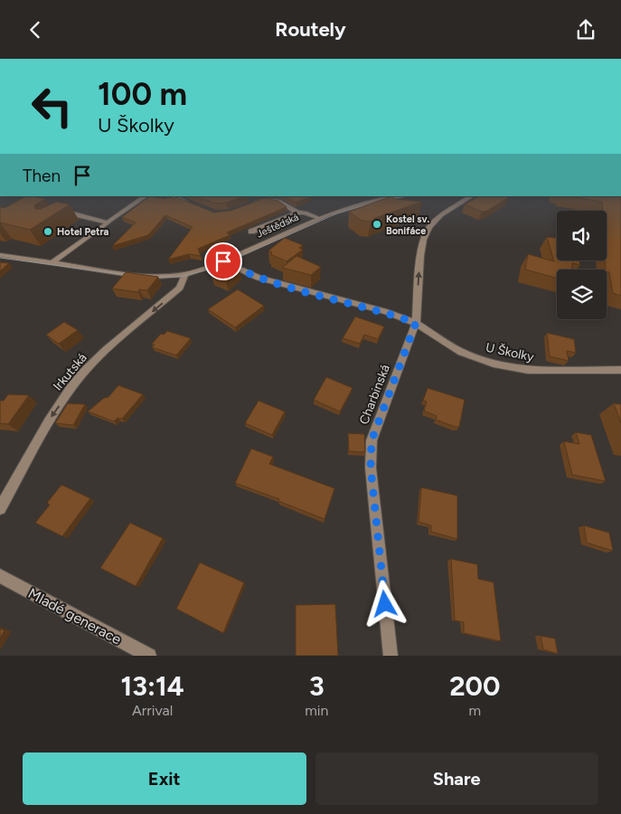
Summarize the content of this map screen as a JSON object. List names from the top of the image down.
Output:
{
  "streets": {
    "street": [
      "Ještědská",
      "U Školky",
      "Irkutská",
      "Charbinská",
      "Mladé generace"
    ]
  },
  "crossings": [
    ["Ještědská", "U Školky"],
    ["Ještědská", "Irkutská"],
    ["U Školky", "Charbinská"]
  ],
  "one_way": ["Irkutská"],
  "places": ["Kostel sv. Bonifáce", "Hotel Petra"],
  "page": {
    "header": "Routely",
    "turn": ["100 m", "U Školky"],
    "then": "Then",
    "eta": [
      "13:14",
      "Arrival",
      "3",
      "min",
      "200",
      "m"
    ],
    "buttons": ["Exit", "Share"]
  }
}
